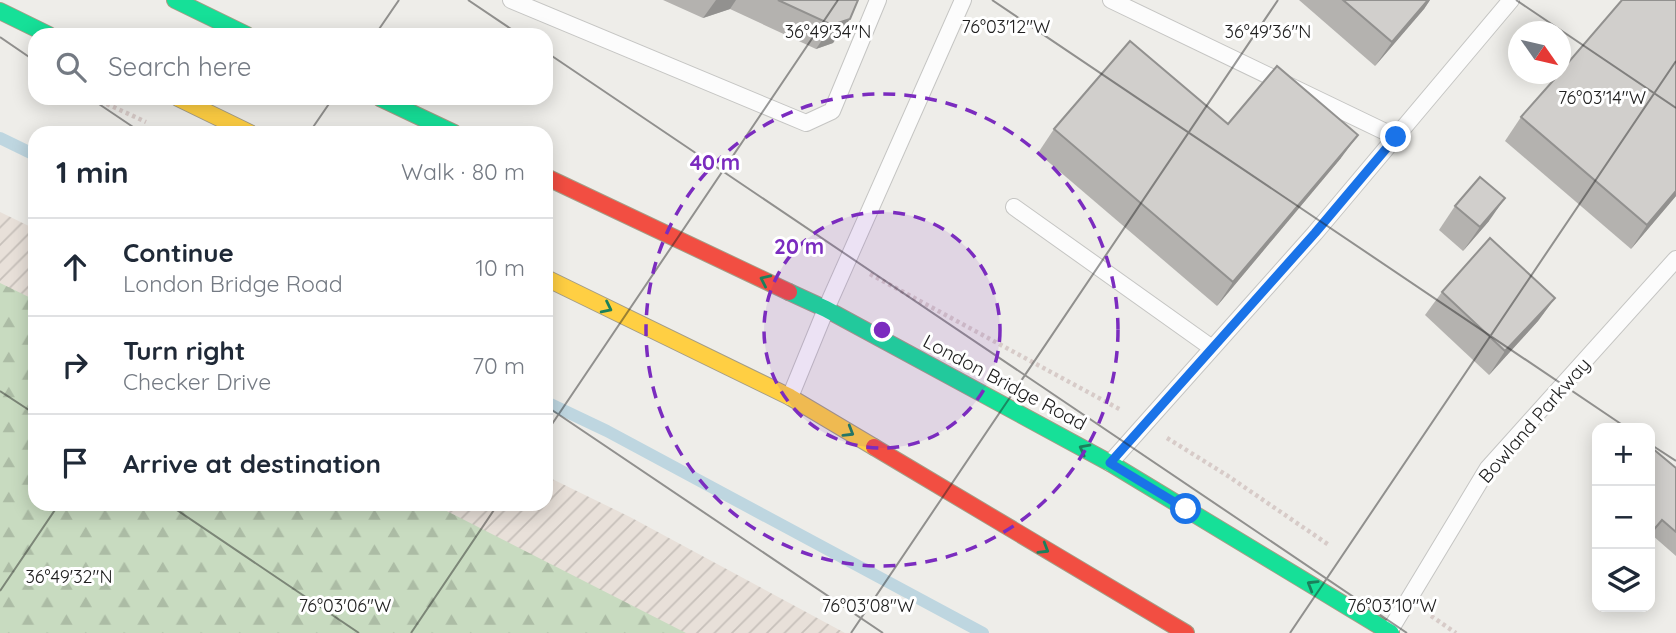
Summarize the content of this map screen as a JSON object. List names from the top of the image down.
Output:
{
  "streets": {
    "main road": ["London Bridge Road"],
    "lane": ["Bowland Parkway"]
  },
  "crossings": [
    ["London Bridge Road", "Bowland Parkway"]
  ],
  "north": "bottom right",
  "page": {
    "search": "Search here",
    "heading": ["1 min", "Walk · 80 m"],
    "list": [
      ["Continue", "London Bridge Road", "10 m"],
      ["Turn right", "Checker Drive", "70 m"],
      "Arrive at destination"
    ],
    "map_buttons": ["+", "−"]
  },
  "coordinates": [
    "76°03'12\"W",
    "36°49'34\"N",
    "36°49'36\"N",
    "76°03'14\"W",
    "36°49'32\"N",
    "76°03'06\"W",
    "76°03'08\"W",
    "76°03'10\"W"
  ],
  "rings": ["40 m", "20 m"]
}
